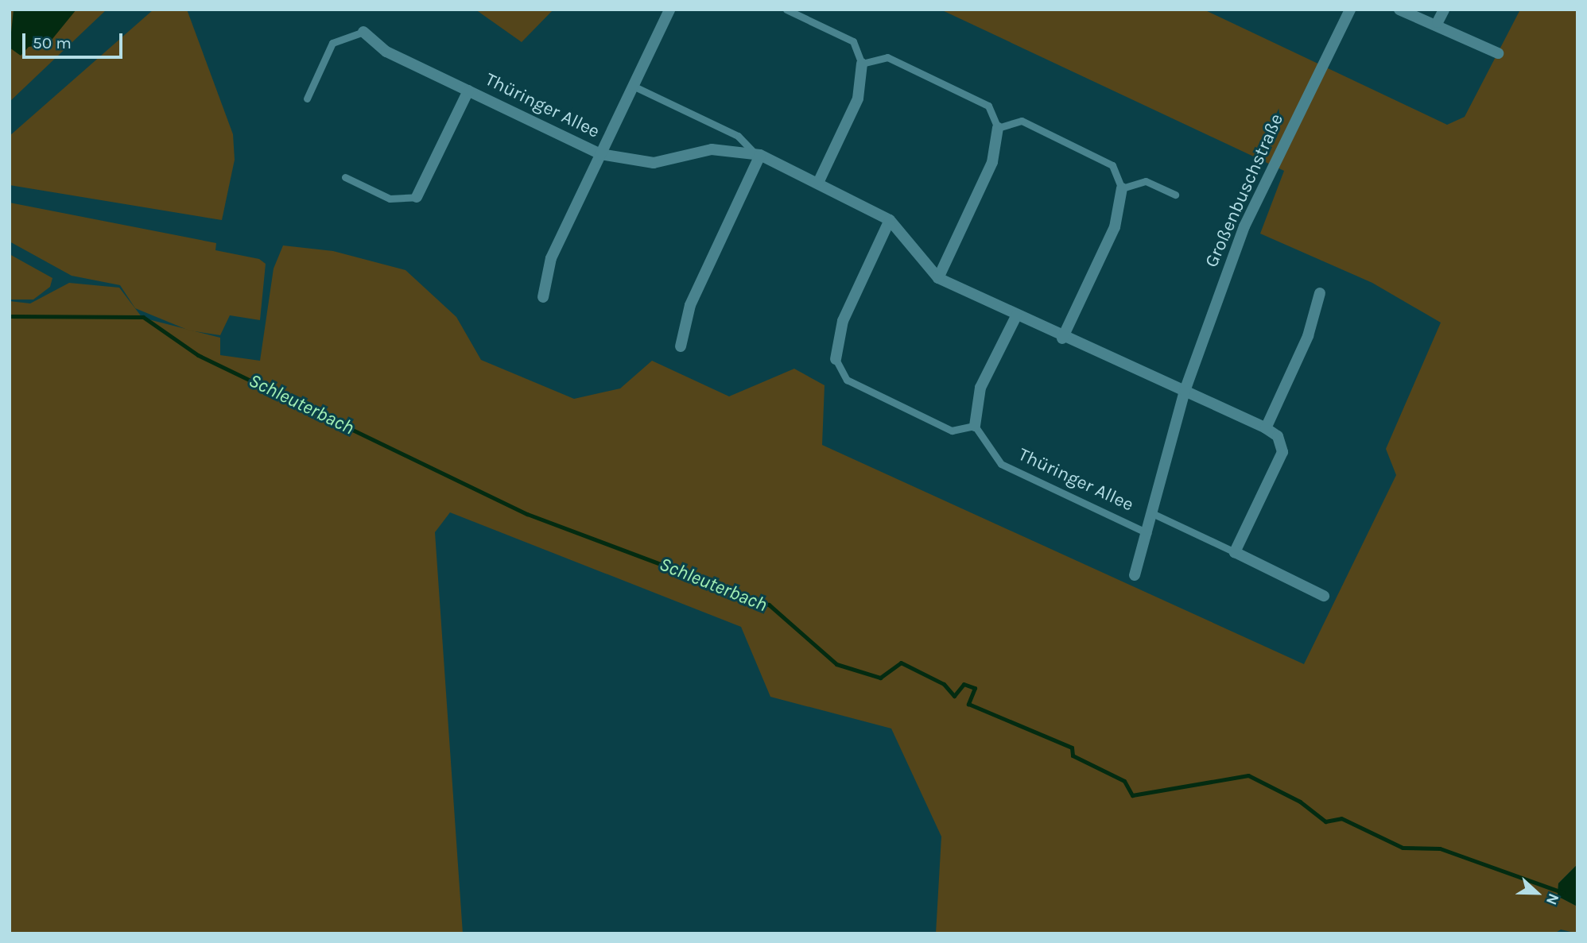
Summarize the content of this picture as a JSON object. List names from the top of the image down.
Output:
{
  "streets": {
    "street": ["Thüringer Allee", "Großenbuschstraße"]
  },
  "crossings": [
    ["Thüringer Allee", "Großenbuschstraße"]
  ],
  "water": ["Schleuterbach"],
  "scale_bar": "50 m",
  "north": "right"
}
